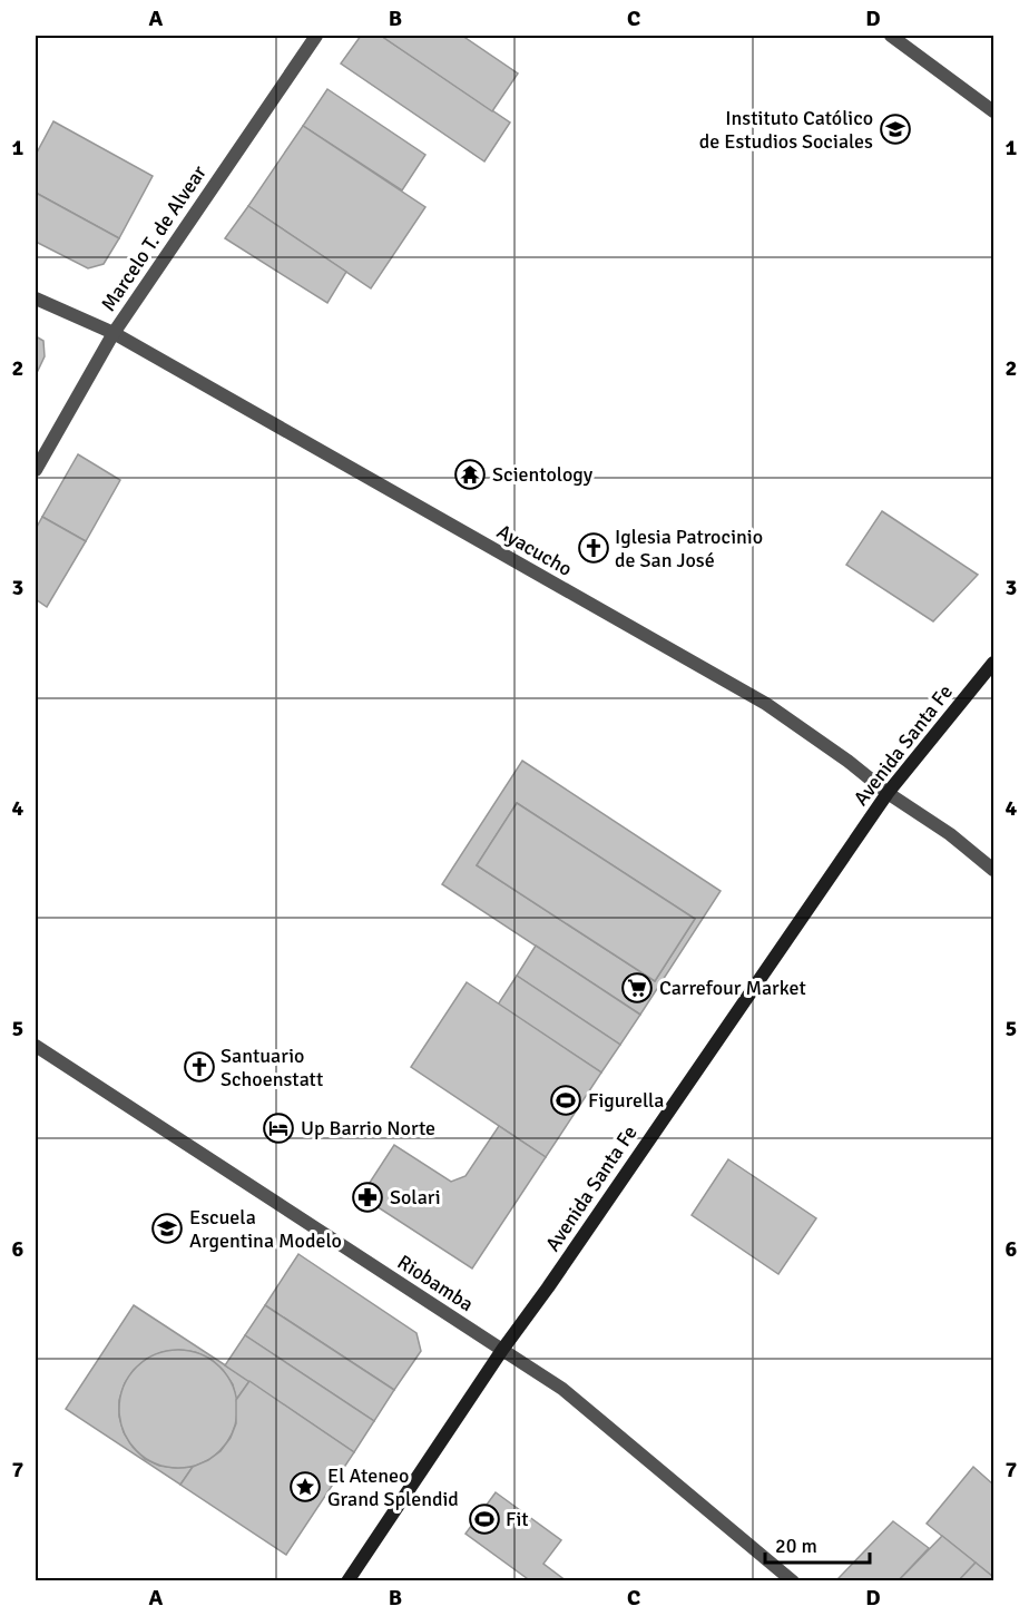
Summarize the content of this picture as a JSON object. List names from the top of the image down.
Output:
{
  "streets": {
    "main road": ["Avenida Santa Fe"],
    "street": ["Marcelo T. de Alvear", "Ayacucho", "Riobamba"]
  },
  "crossings": [
    ["Marcelo T. de Alvear", "Ayacucho"],
    ["Ayacucho", "Avenida Santa Fe"],
    ["Avenida Santa Fe", "Riobamba"]
  ],
  "places": {
    "school or university": ["Instituto Católico de Estudios Sociales", "Escuela Argentina Modelo"],
    "temple": ["Scientology"],
    "church": ["Iglesia Patrocinio de San José", "Santuario Schoenstatt"],
    "supermarket": ["Carrefour Market"],
    "sports": ["Figurella", "Fit"],
    "hotel": ["Up Barrio Norte"],
    "pharmacy": ["Solari"],
    "place": ["El Ateneo Grand Splendid"]
  },
  "scale_bar": "20 m",
  "grid": {
    "columns": [
      "A",
      "B",
      "C",
      "D"
    ],
    "rows": [
      "1",
      "2",
      "3",
      "4",
      "5",
      "6",
      "7"
    ]
  }
}
